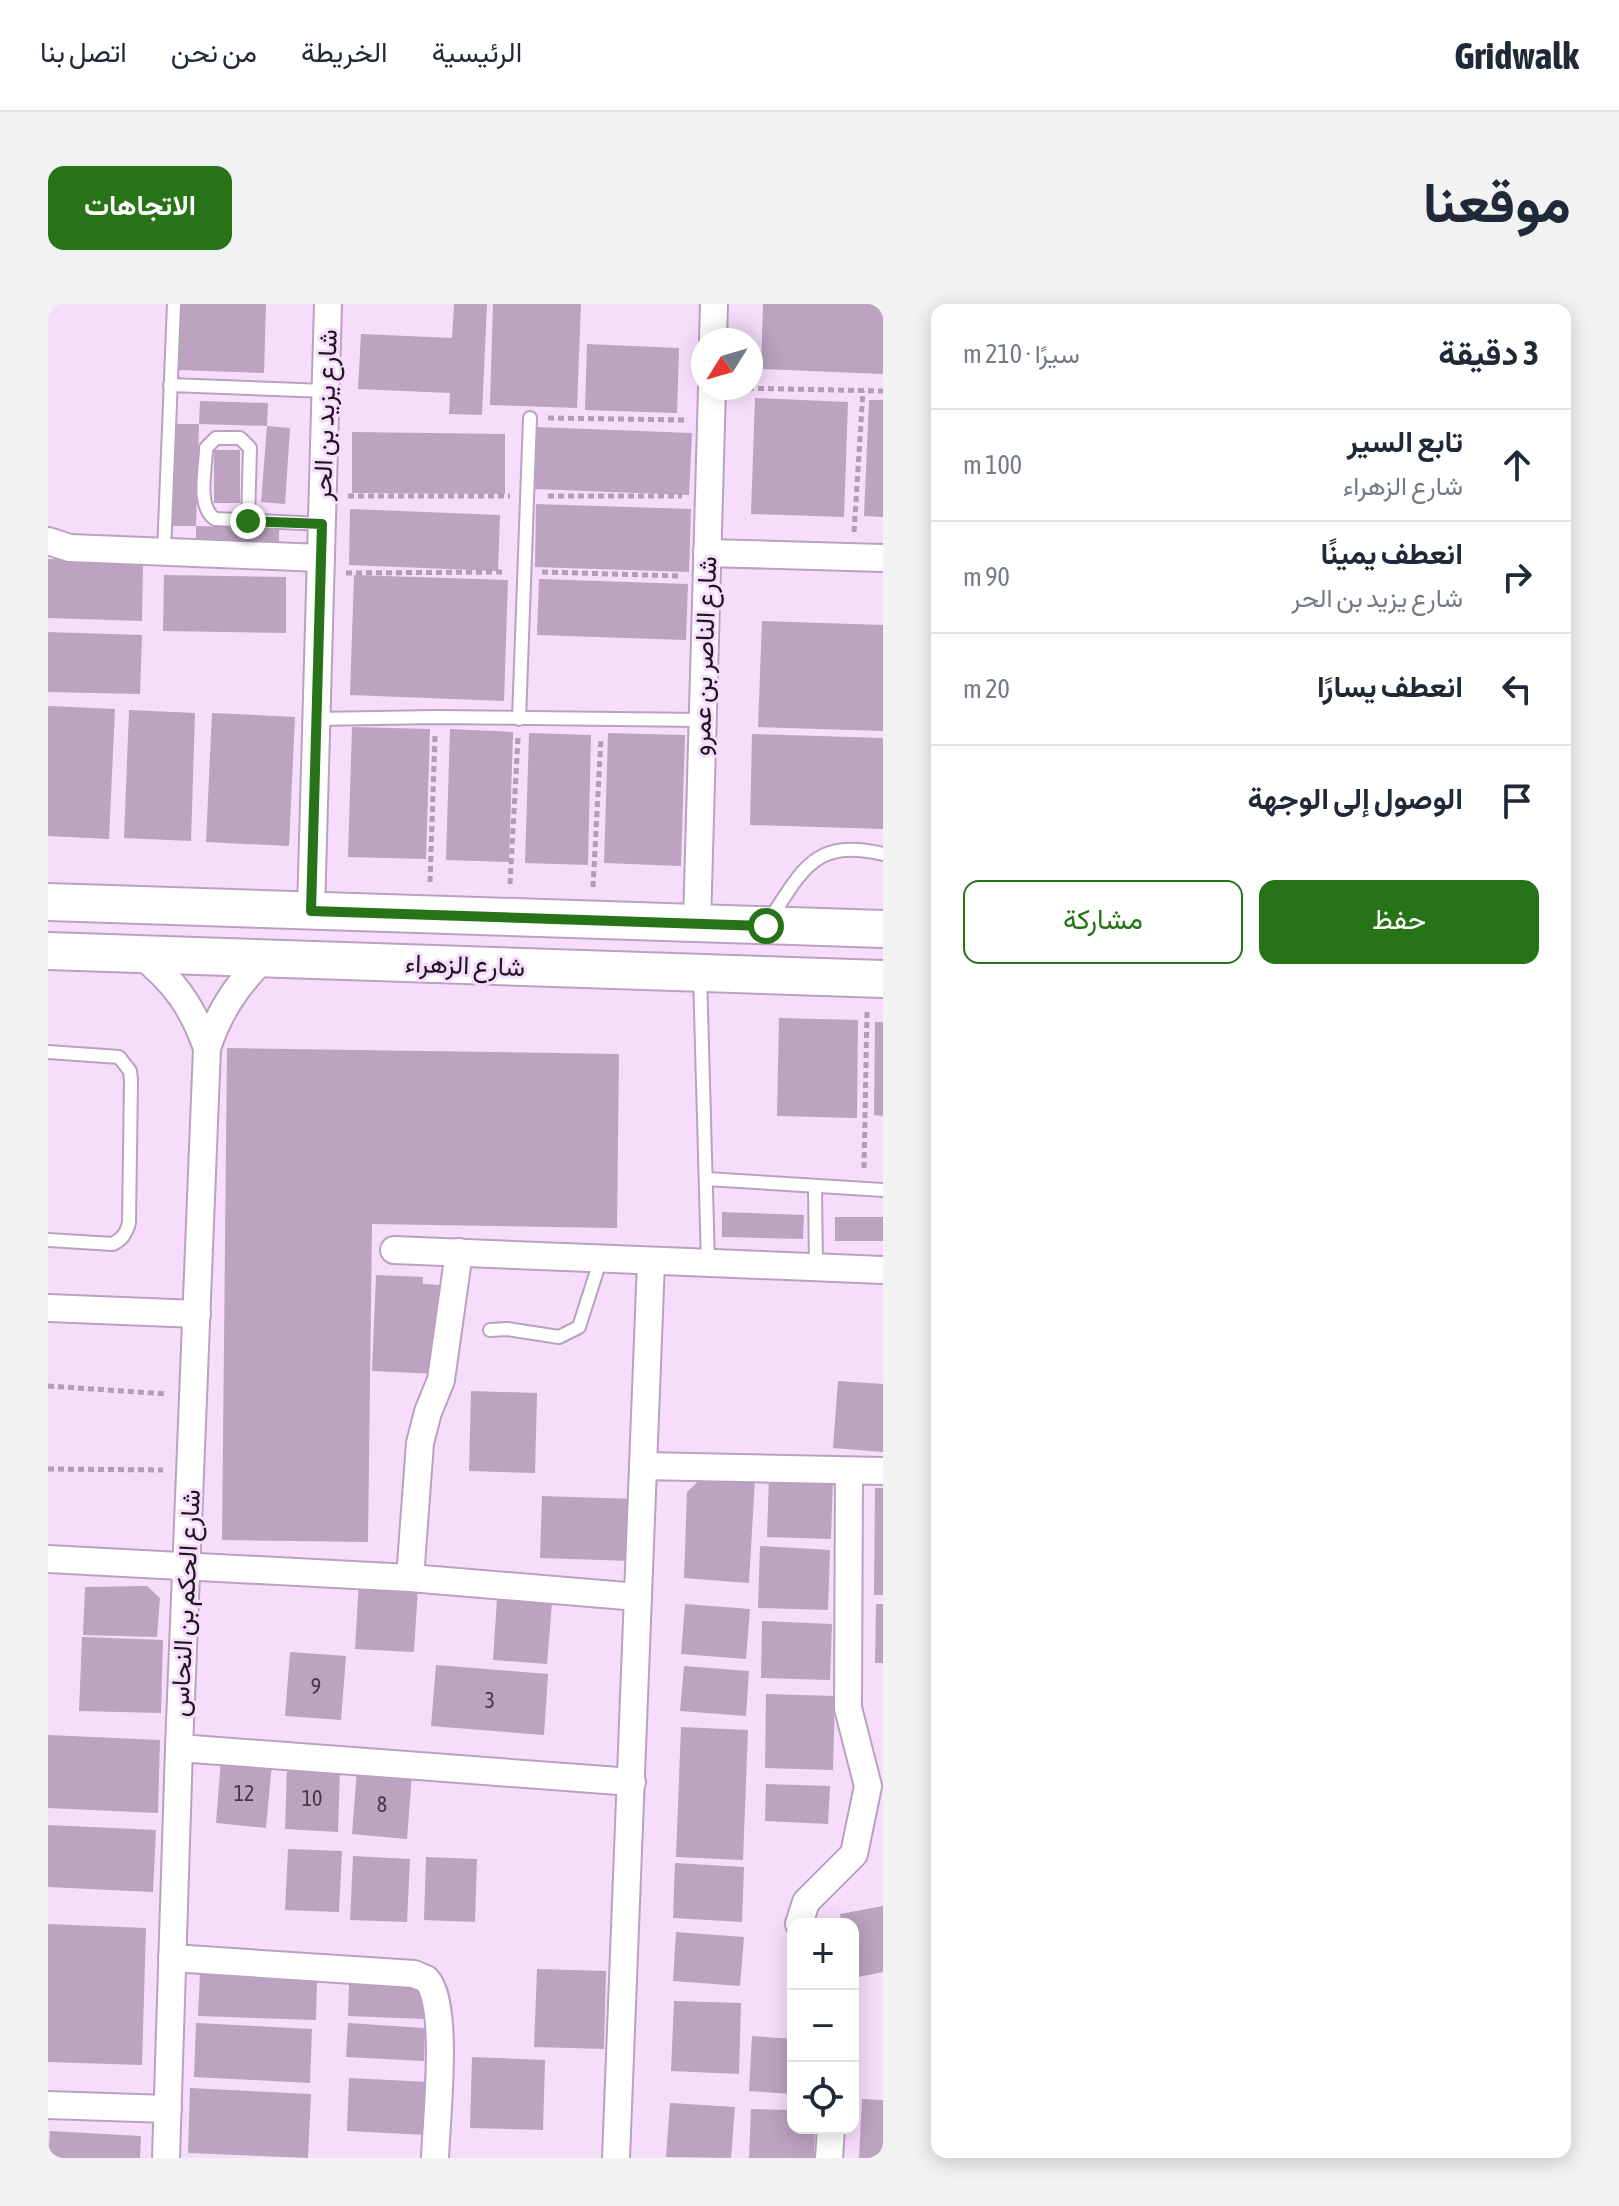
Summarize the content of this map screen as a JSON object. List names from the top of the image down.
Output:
{
  "streets": {
    "main road": ["شارع الزهراء"],
    "street": ["شارع يزيد بن الحر", "شارع الناصر بن عمرو", "شارع الحكم بن النحاس"]
  },
  "crossings": [
    ["شارع يزيد بن الحر", "شارع الزهراء"],
    ["شارع الناصر بن عمرو", "شارع الزهراء"],
    ["شارع الزهراء", "شارع الحكم بن النحاس"]
  ],
  "house_numbers": [
    "9",
    "3",
    "12",
    "10",
    "8"
  ],
  "north": "bottom left",
  "page": {
    "header": "Gridwalk",
    "nav": [
      "الرئيسية",
      "الخريطة",
      "من نحن",
      "اتصل بنا"
    ],
    "title": "موقعنا",
    "buttons": [
      "الاتجاهات",
      ["حفظ", "مشاركة"]
    ],
    "heading": ["3 دقيقة", "سيرًا · 210 m"],
    "list": [
      ["تابع السير", "شارع الزهراء", "100 m"],
      ["انعطف يمينًا", "شارع يزيد بن الحر", "90 m"],
      ["انعطف يسارًا", "20 m"],
      "الوصول إلى الوجهة"
    ],
    "map_buttons": ["+", "−"]
  }
}
